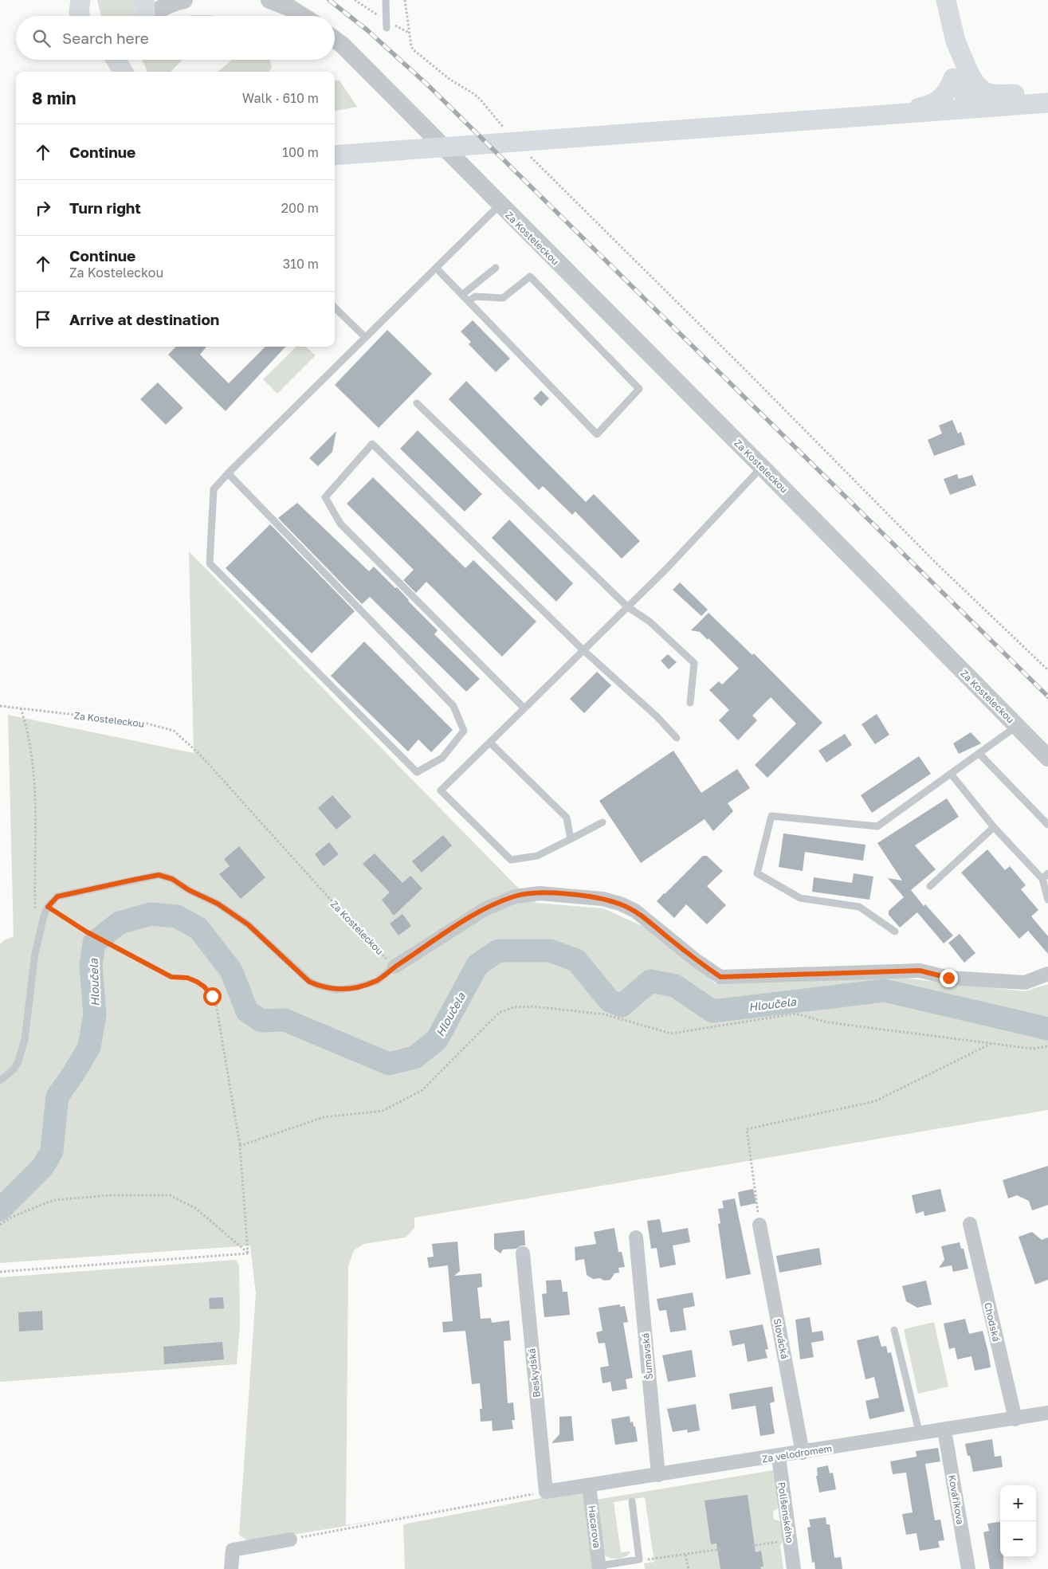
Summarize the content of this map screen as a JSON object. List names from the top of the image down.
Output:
{
  "streets": {
    "street": [
      "Za Kosteleckou",
      "Chodská",
      "Slovácká",
      "Šumavská",
      "Beskydská",
      "Za velodromem",
      "Kováříkova",
      "Polišenského",
      "Hacarova"
    ]
  },
  "crossings": [
    ["Chodská", "Za velodromem"],
    ["Slovácká", "Za velodromem"],
    ["Šumavská", "Za velodromem"],
    ["Beskydská", "Za velodromem"],
    ["Za velodromem", "Kováříkova"],
    ["Za velodromem", "Polišenského"],
    ["Za velodromem", "Hacarova"]
  ],
  "water": ["Hloučela"],
  "page": {
    "search": "Search here",
    "heading": ["8 min", "Walk · 610 m"],
    "list": [
      ["Continue", "100 m"],
      ["Turn right", "200 m"],
      ["Continue", "Za Kosteleckou", "310 m"],
      "Arrive at destination"
    ],
    "map_buttons": ["+", "−"]
  }
}
